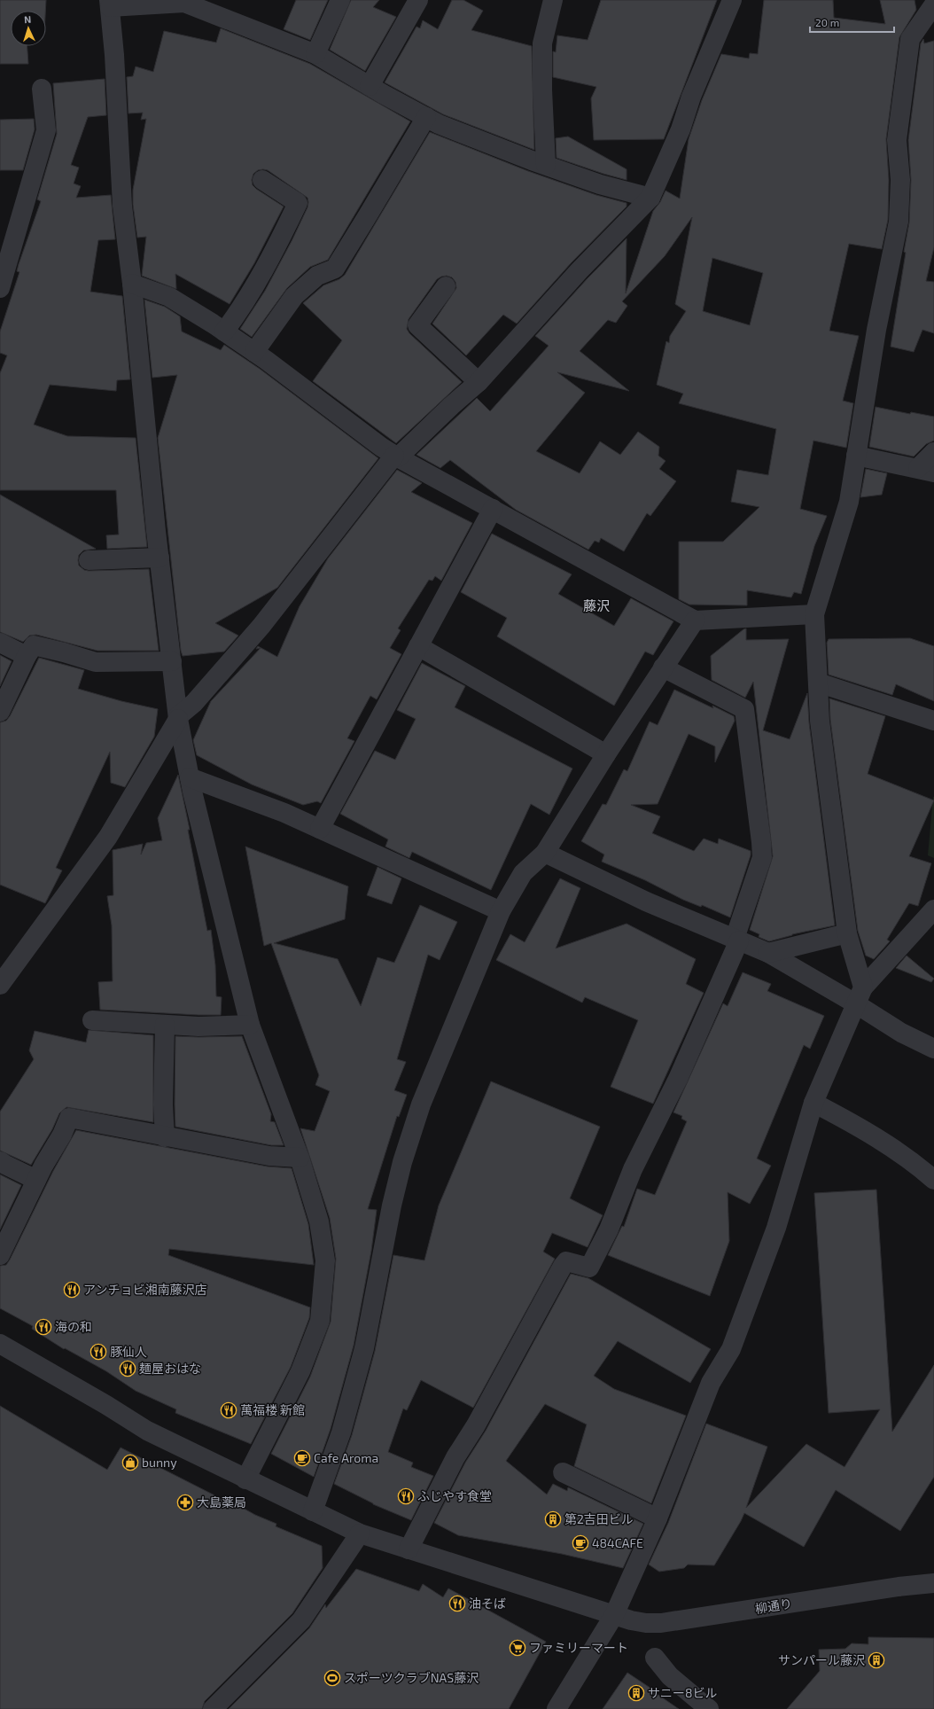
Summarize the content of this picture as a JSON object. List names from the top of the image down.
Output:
{
  "streets": {
    "street": ["柳通り"]
  },
  "districts": ["藤沢"],
  "places": {
    "restaurant": [
      "アンチョビ湘南藤沢店",
      "海の和",
      "豚仙人",
      "麺屋おはな",
      "萬福楼 新館",
      "ふじやす食堂",
      "油そば"
    ],
    "cafe": ["Cafe Aroma", "484CAFE"],
    "shop": ["bunny"],
    "pharmacy": ["大島薬局"],
    "building": ["第2吉田ビル", "サンパール藤沢", "サニー8ビル"],
    "supermarket": ["ファミリーマート"],
    "sports": ["スポーツクラブNAS藤沢"]
  },
  "scale_bar": "20 m",
  "north": "top"
}
